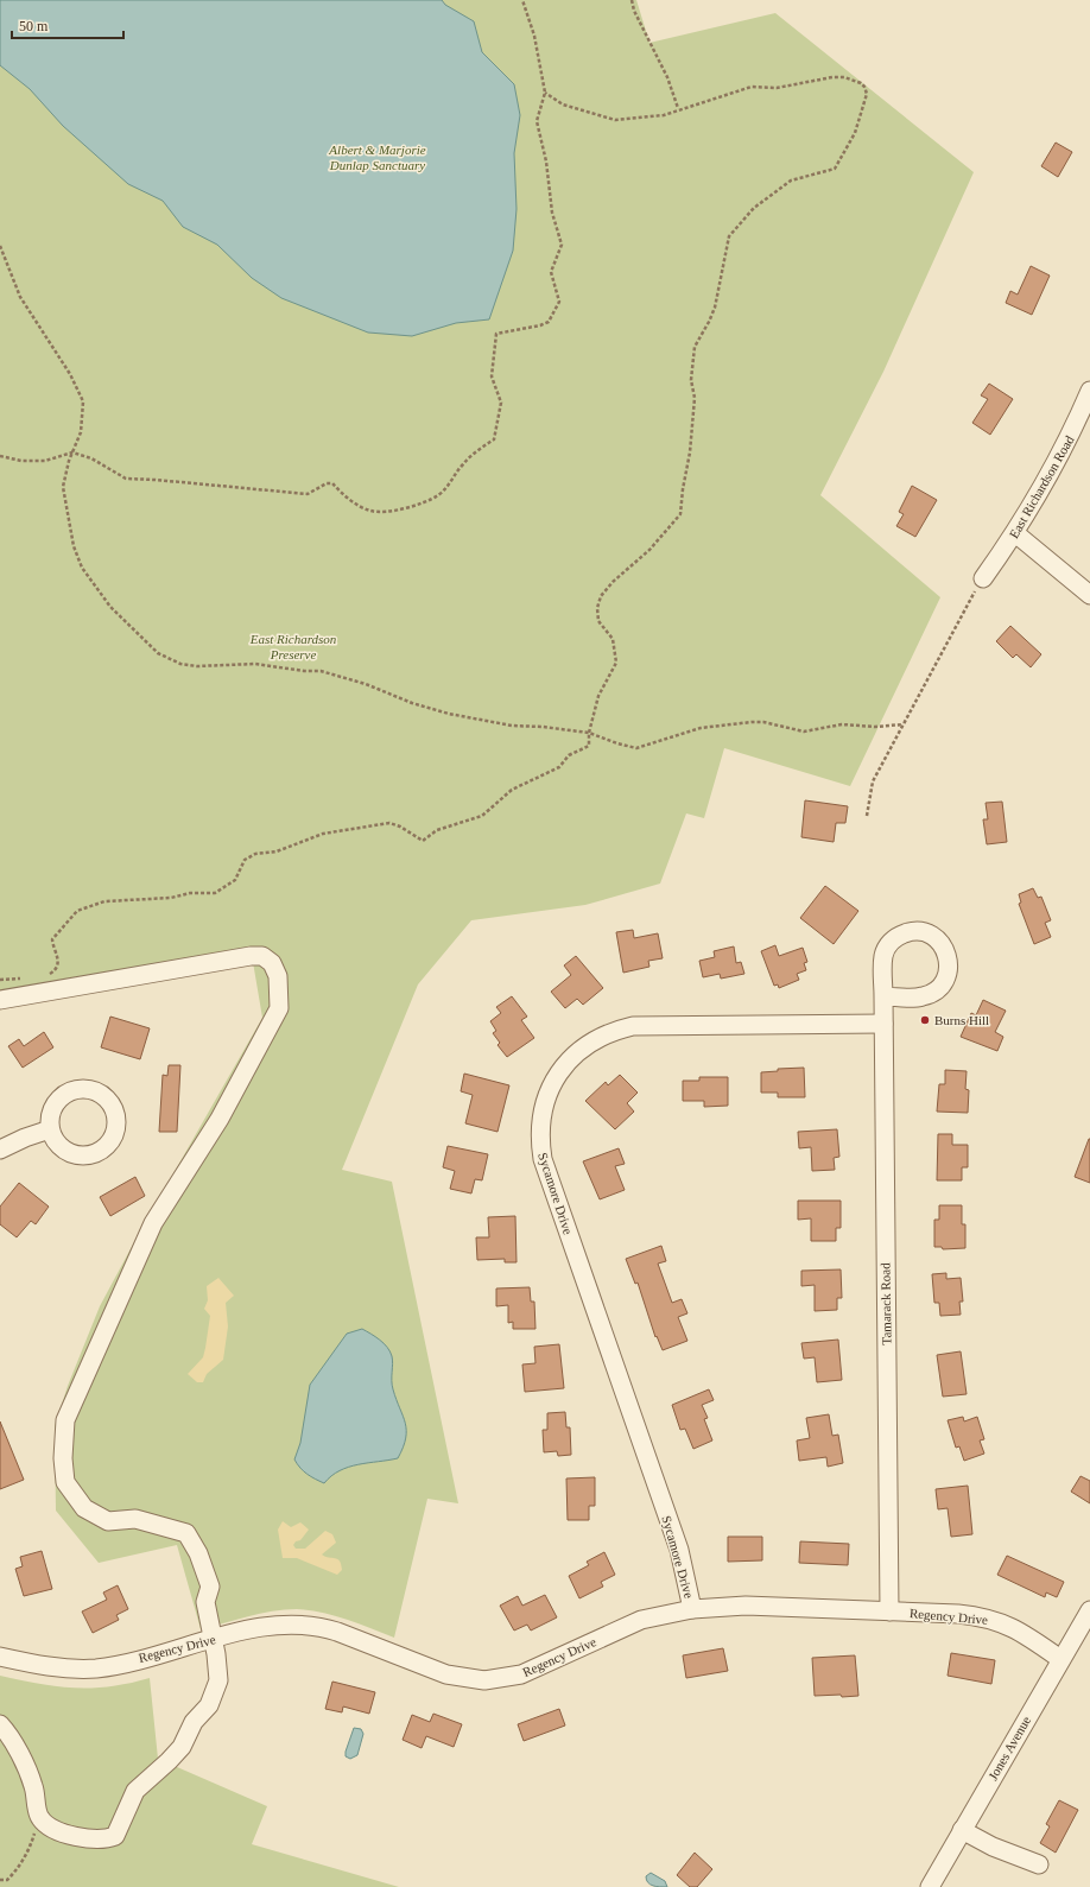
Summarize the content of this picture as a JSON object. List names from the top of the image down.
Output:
{
  "streets": {
    "street": [
      "East Richardson Road",
      "Sycamore Drive",
      "Tamarack Road",
      "Regency Drive",
      "Jones Avenue"
    ]
  },
  "crossings": [
    ["Sycamore Drive", "Tamarack Road"],
    ["Sycamore Drive", "Regency Drive"],
    ["Tamarack Road", "Regency Drive"],
    ["Regency Drive", "Jones Avenue"]
  ],
  "parks": ["Albert & Marjorie Dunlap Sanctuary", "East Richardson Preserve"],
  "places": ["Burns Hill"],
  "scale_bar": "50 m"
}
